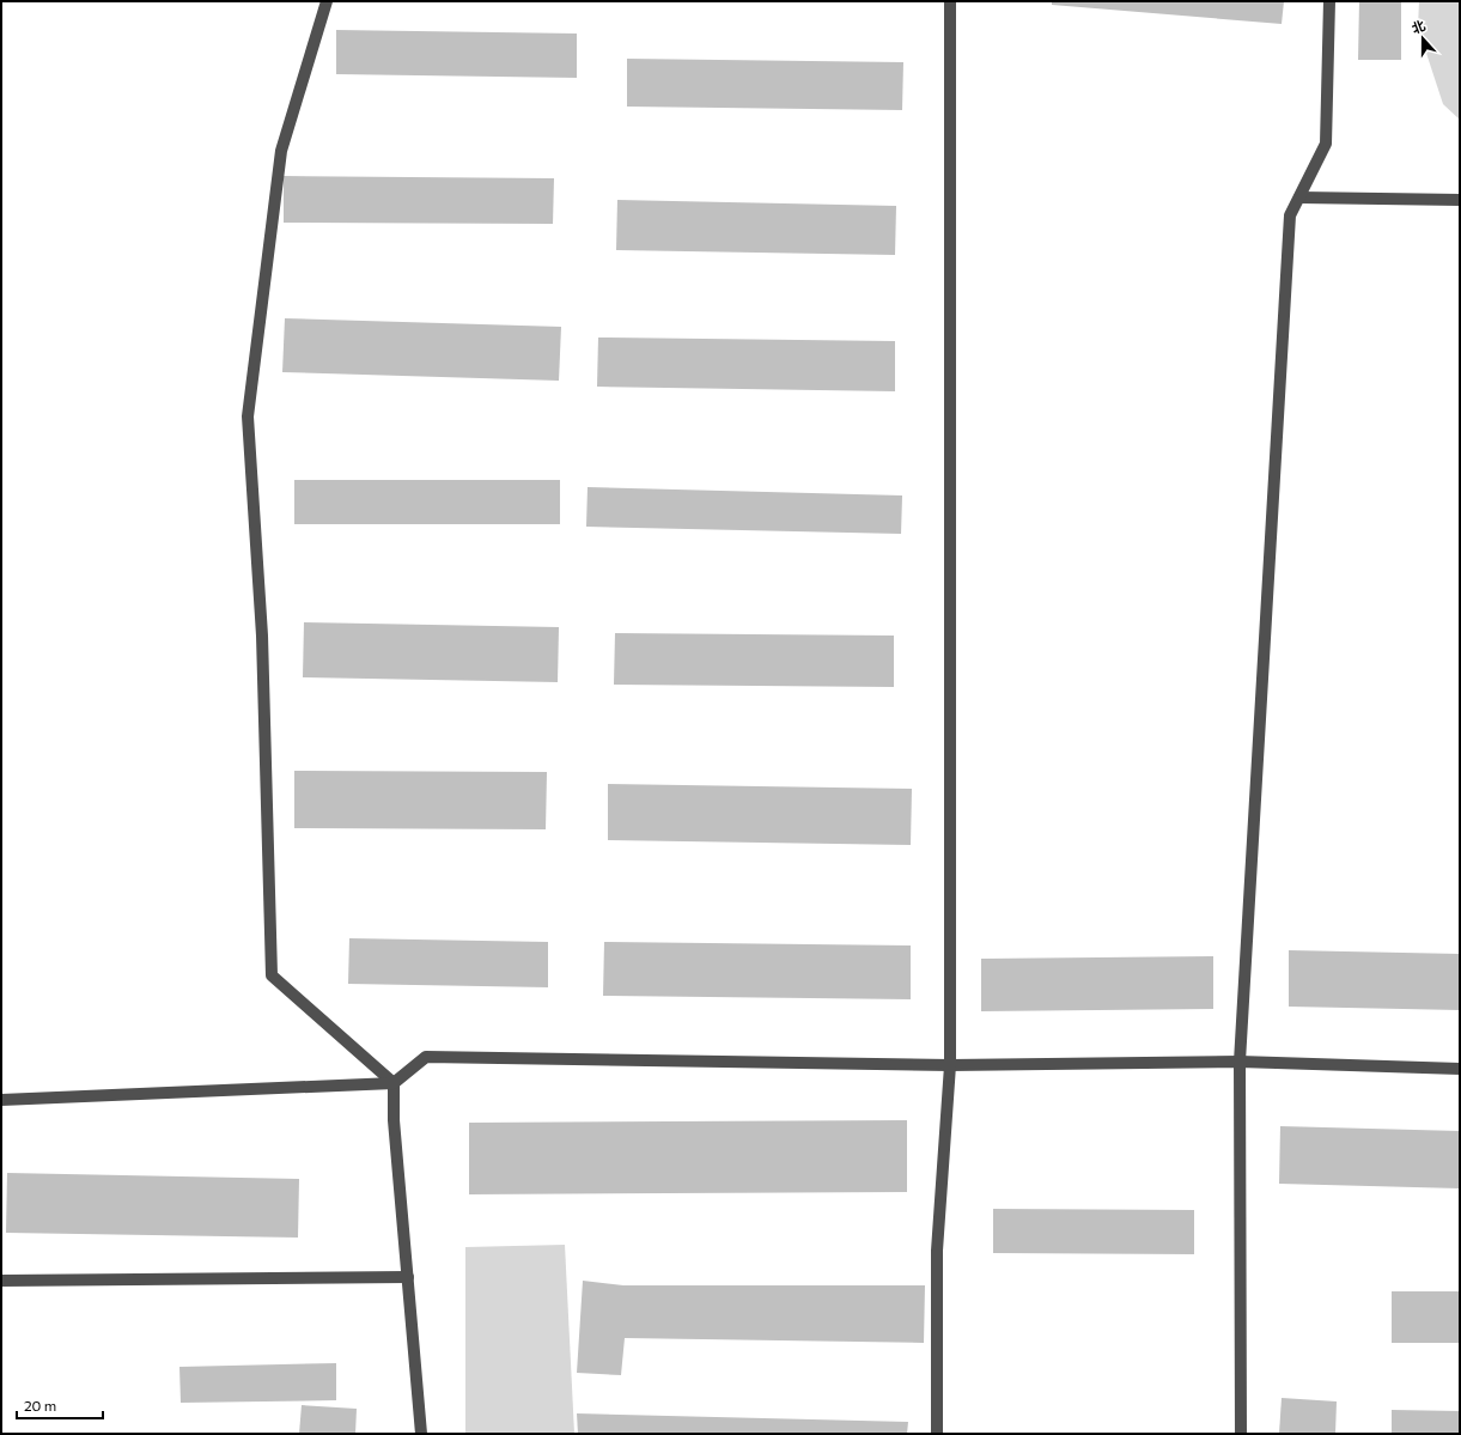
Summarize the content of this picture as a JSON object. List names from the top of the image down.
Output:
{
  "scale_bar": "20 m",
  "north": "top"
}
